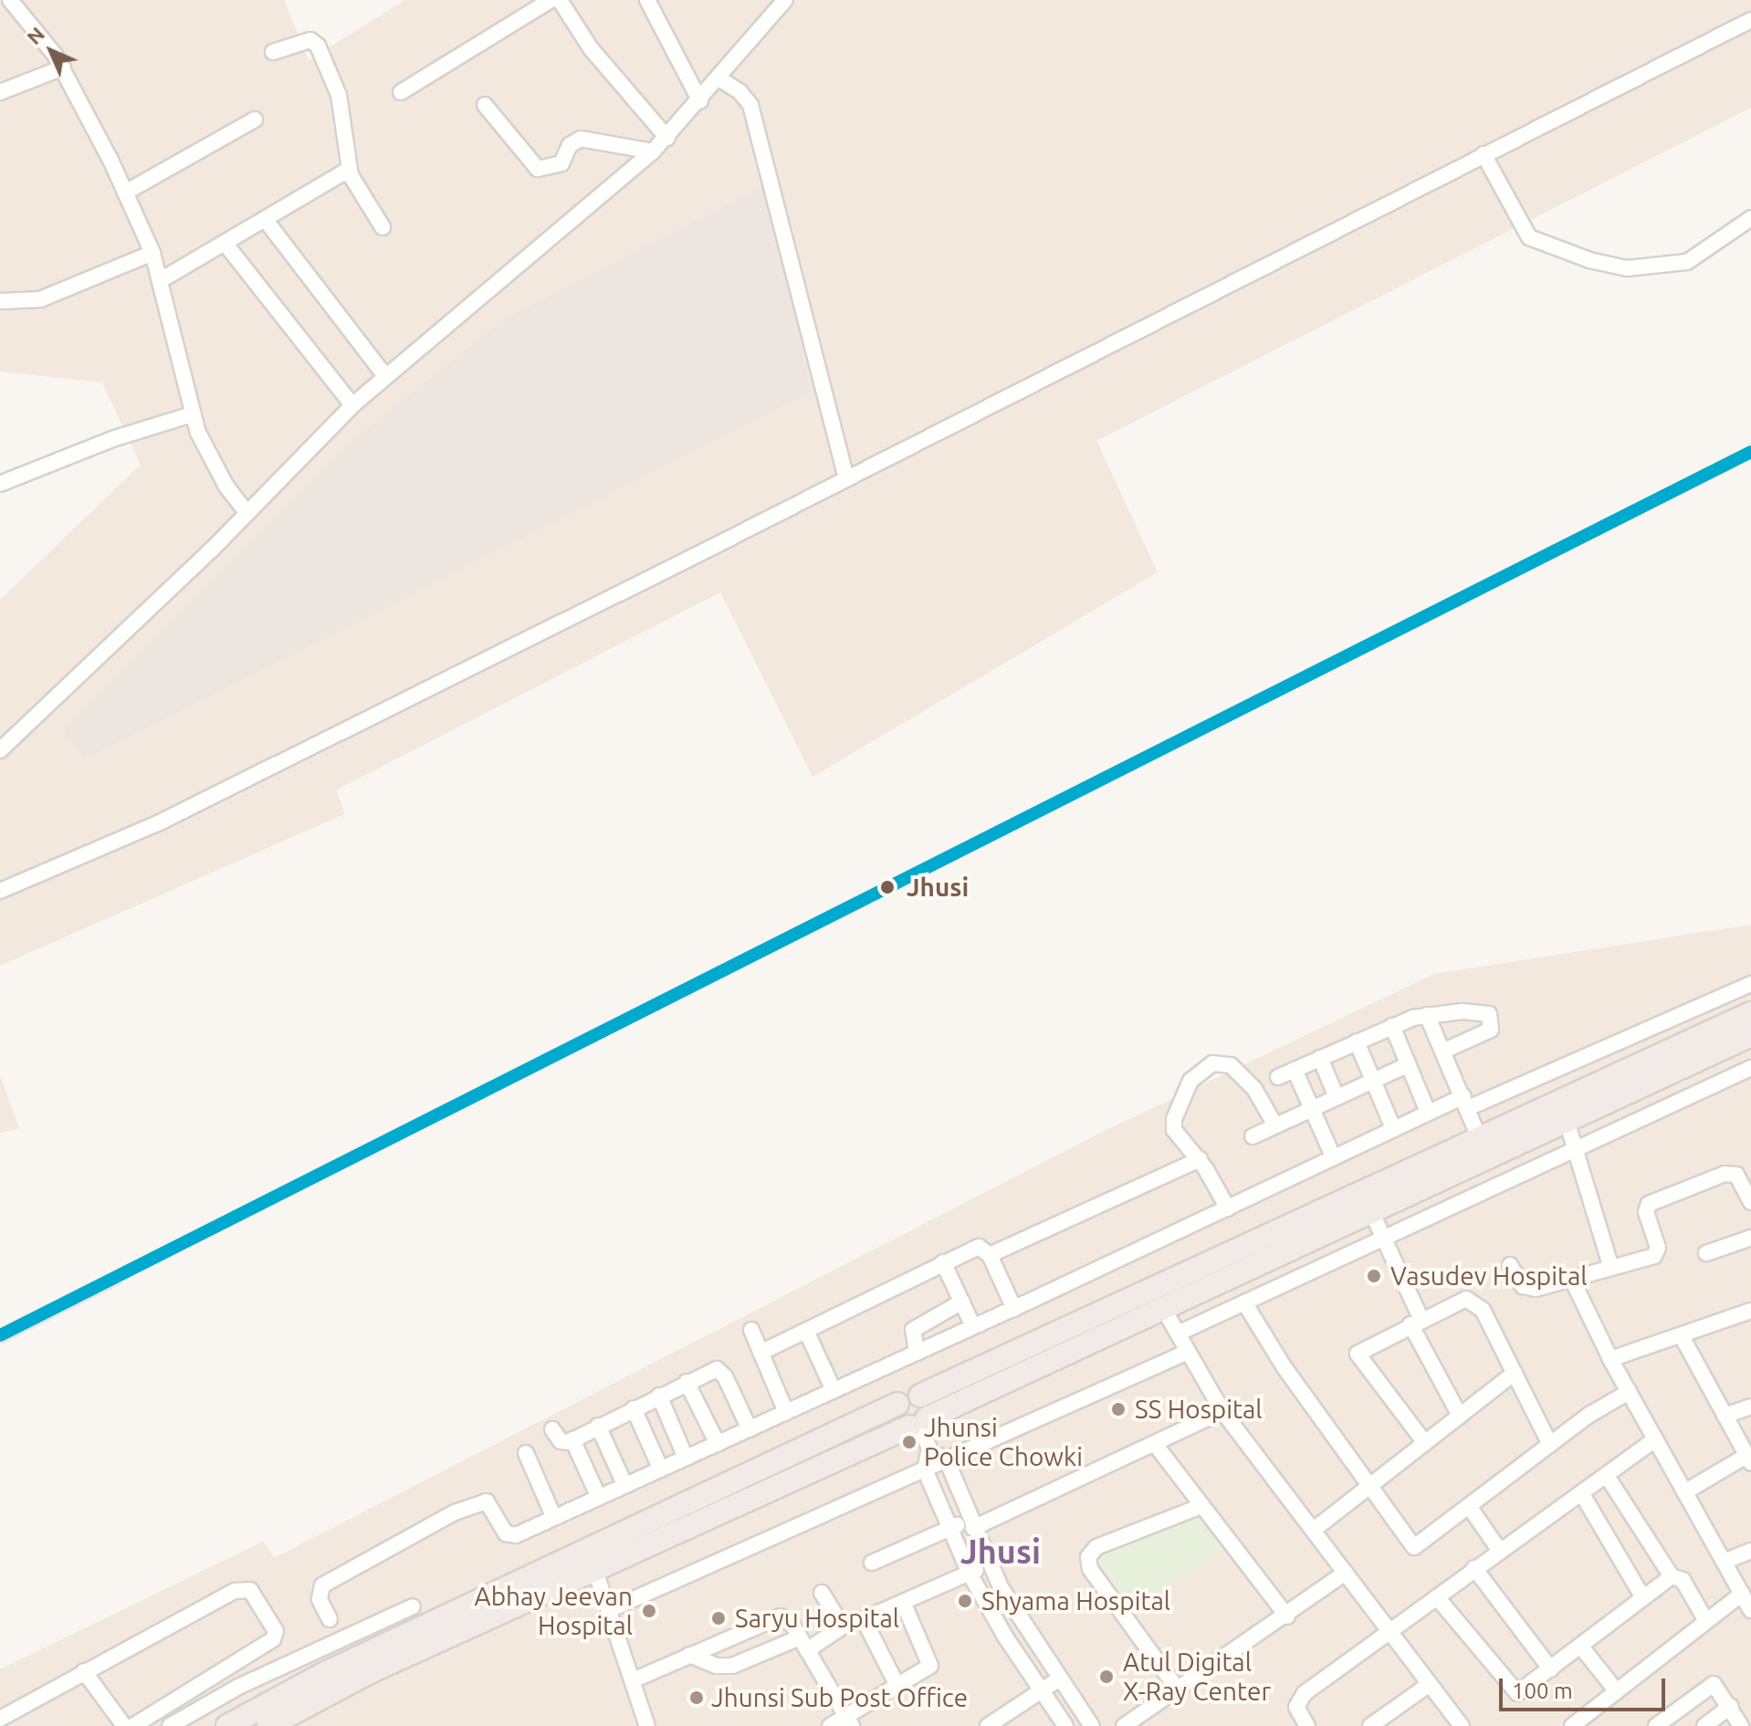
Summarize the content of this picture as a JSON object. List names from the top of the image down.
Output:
{
  "districts": ["Jhusi"],
  "places": [
    "Jhusi",
    "Vasudev Hospital",
    "SS Hospital",
    "Jhunsi Police Chowki",
    "Shyama Hospital",
    "Abhay Jeevan Hospital",
    "Saryu Hospital",
    "Atul Digital X-Ray Center",
    "Jhunsi Sub Post Office"
  ],
  "scale_bar": "100 m",
  "north": "top left"
}
